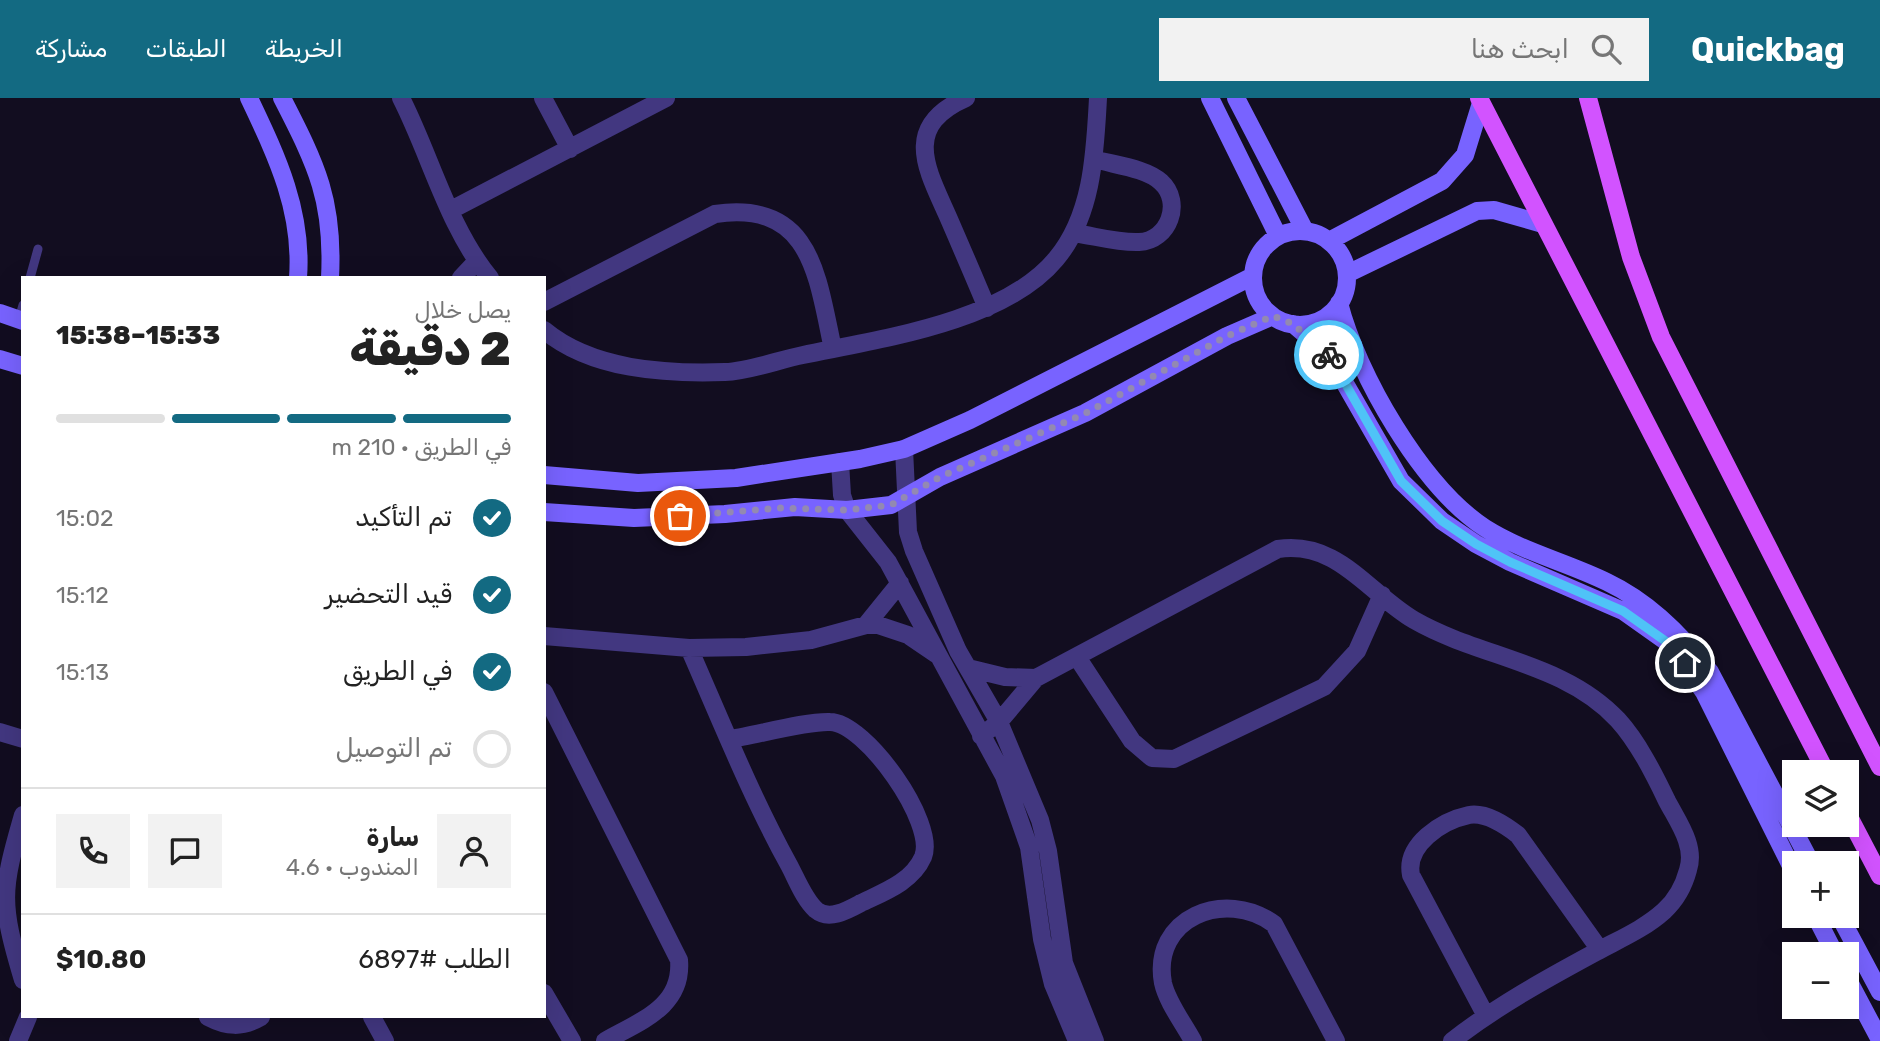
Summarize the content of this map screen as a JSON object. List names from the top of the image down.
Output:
{
  "page": {
    "header": "Quickbag",
    "search": "ابحث هنا",
    "nav": ["الخريطة", "الطبقات", "مشاركة"],
    "heading": ["2 دقيقة", "يصل خلال", "15:33–15:38"],
    "panel": [
      "سارة",
      "المندوب · 4.6",
      "الطلب #6897",
      "$10.80"
    ],
    "bar": "في الطريق · 210 m",
    "list": [
      ["تم التأكيد", "15:02"],
      ["قيد التحضير", "15:12"],
      ["في الطريق", "15:13"],
      "تم التوصيل"
    ],
    "map_buttons": ["+", "−"]
  }
}
